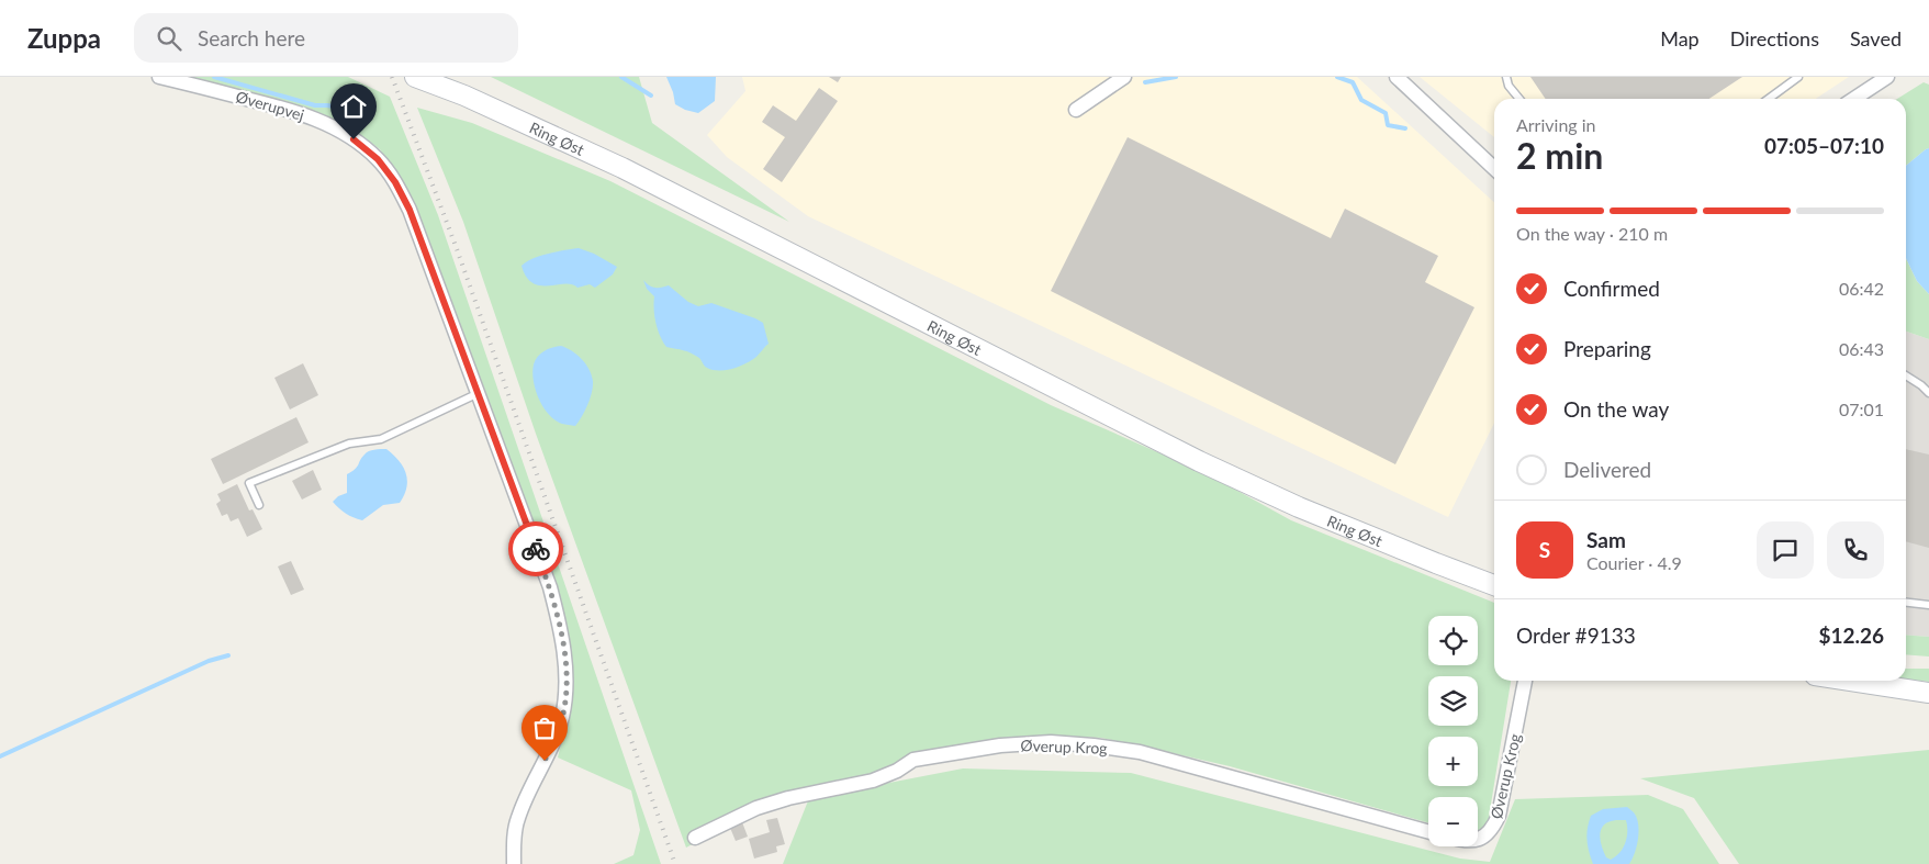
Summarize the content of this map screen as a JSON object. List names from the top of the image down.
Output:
{
  "streets": {
    "main road": ["Ring Øst"],
    "street": ["Øverupvej", "Øverup Krog"]
  },
  "page": {
    "header": "Zuppa",
    "search": "Search here",
    "nav": ["Map", "Directions", "Saved"],
    "heading": ["2 min", "Arriving in", "07:05–07:10"],
    "panel": [
      "Sam",
      "Courier · 4.9",
      "Order #9133",
      "$12.26"
    ],
    "bar": "On the way · 210 m",
    "list": [
      ["Confirmed", "06:42"],
      ["Preparing", "06:43"],
      ["On the way", "07:01"],
      "Delivered"
    ],
    "round": "S",
    "map_buttons": ["+", "−"]
  }
}
